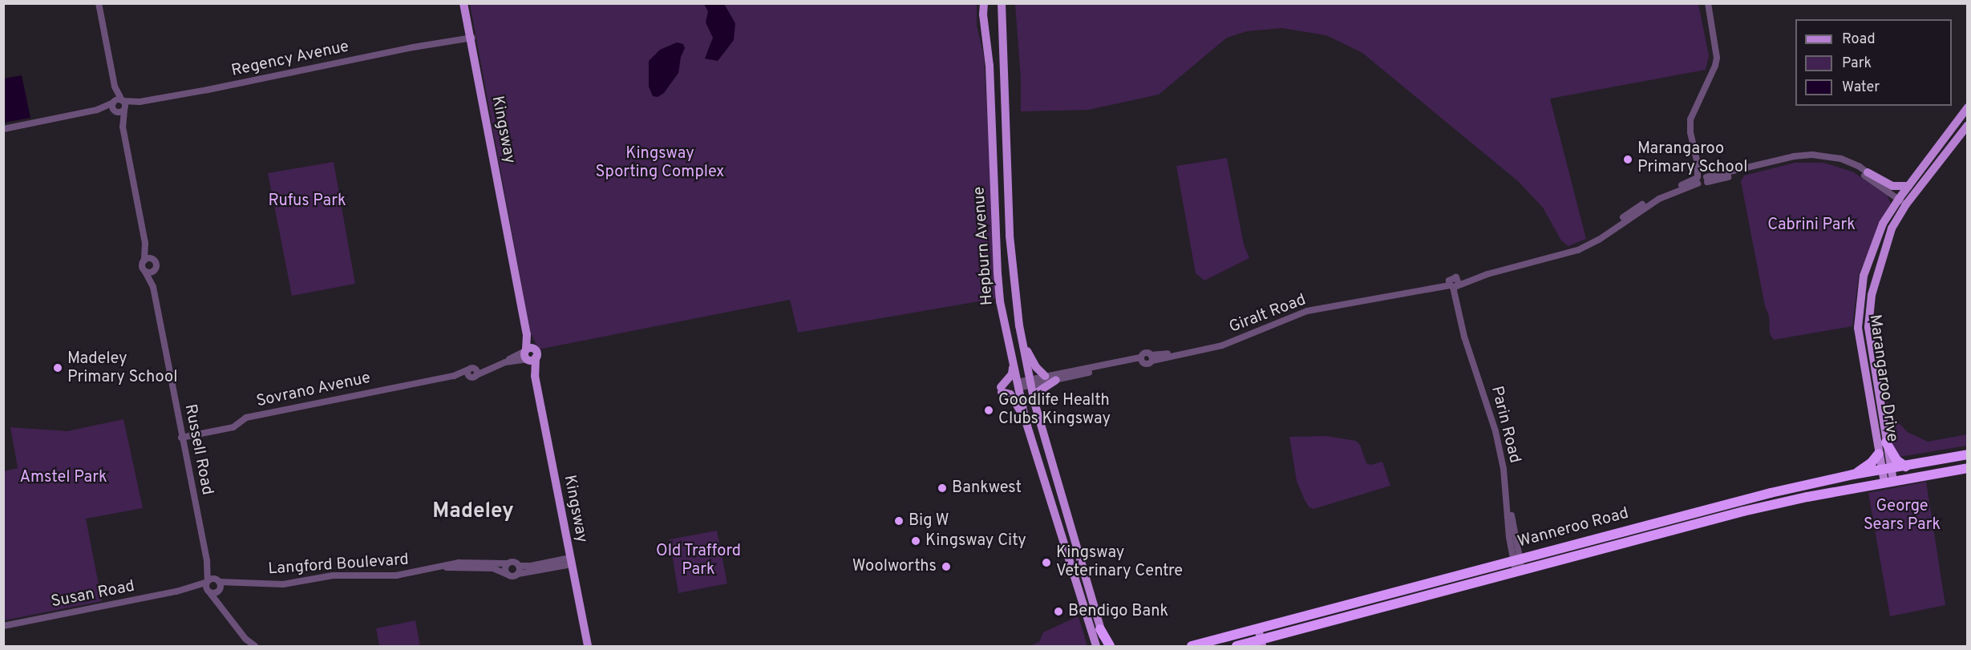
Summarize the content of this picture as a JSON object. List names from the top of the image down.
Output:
{
  "streets": {
    "highway": ["Wanneroo Road"],
    "main road": ["Kingsway", "Hepburn Avenue", "Marangaroo Drive"],
    "street": [
      "Regency Avenue",
      "Giralt Road",
      "Sovrano Avenue",
      "Parin Road",
      "Russell Road",
      "Langford Boulevard",
      "Susan Road"
    ]
  },
  "crossings": [
    ["Regency Avenue", "Kingsway"],
    ["Kingsway", "Sovrano Avenue"],
    ["Giralt Road", "Parin Road"],
    ["Marangaroo Drive", "Wanneroo Road"],
    ["Sovrano Avenue", "Russell Road"],
    ["Parin Road", "Wanneroo Road"],
    ["Russell Road", "Langford Boulevard"],
    ["Russell Road", "Susan Road"],
    ["Langford Boulevard", "Susan Road"]
  ],
  "districts": ["Madeley"],
  "parks": [
    "Kingsway Sporting Complex",
    "Rufus Park",
    "Cabrini Park",
    "Amstel Park",
    "George Sears Park",
    "Old Trafford Park"
  ],
  "places": [
    "Marangaroo Primary School",
    "Madeley Primary School",
    "Goodlife Health Clubs Kingsway",
    "Bankwest",
    "Big W",
    "Kingsway City",
    "Kingsway Veterinary Centre",
    "Woolworths",
    "Bendigo Bank"
  ],
  "legend": ["Road", "Park", "Water"]
}
